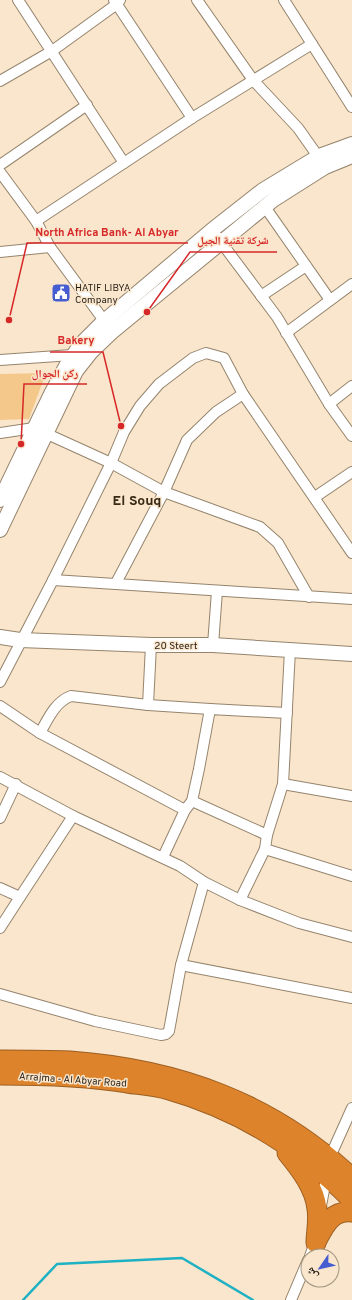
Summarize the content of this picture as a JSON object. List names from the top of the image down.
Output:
{
  "streets": {
    "highway": ["Arrajma - Al Abyar Road"],
    "street": ["20 Steert"]
  },
  "districts": ["El Souq"],
  "places": {
    "public building": ["HATIF LIBYA Company"],
    "other": [
      "شركة تقنية الجيل",
      "North Africa Bank- Al Abyar",
      "Bakery",
      "ركن الجوال"
    ]
  },
  "north": "bottom left"
}
